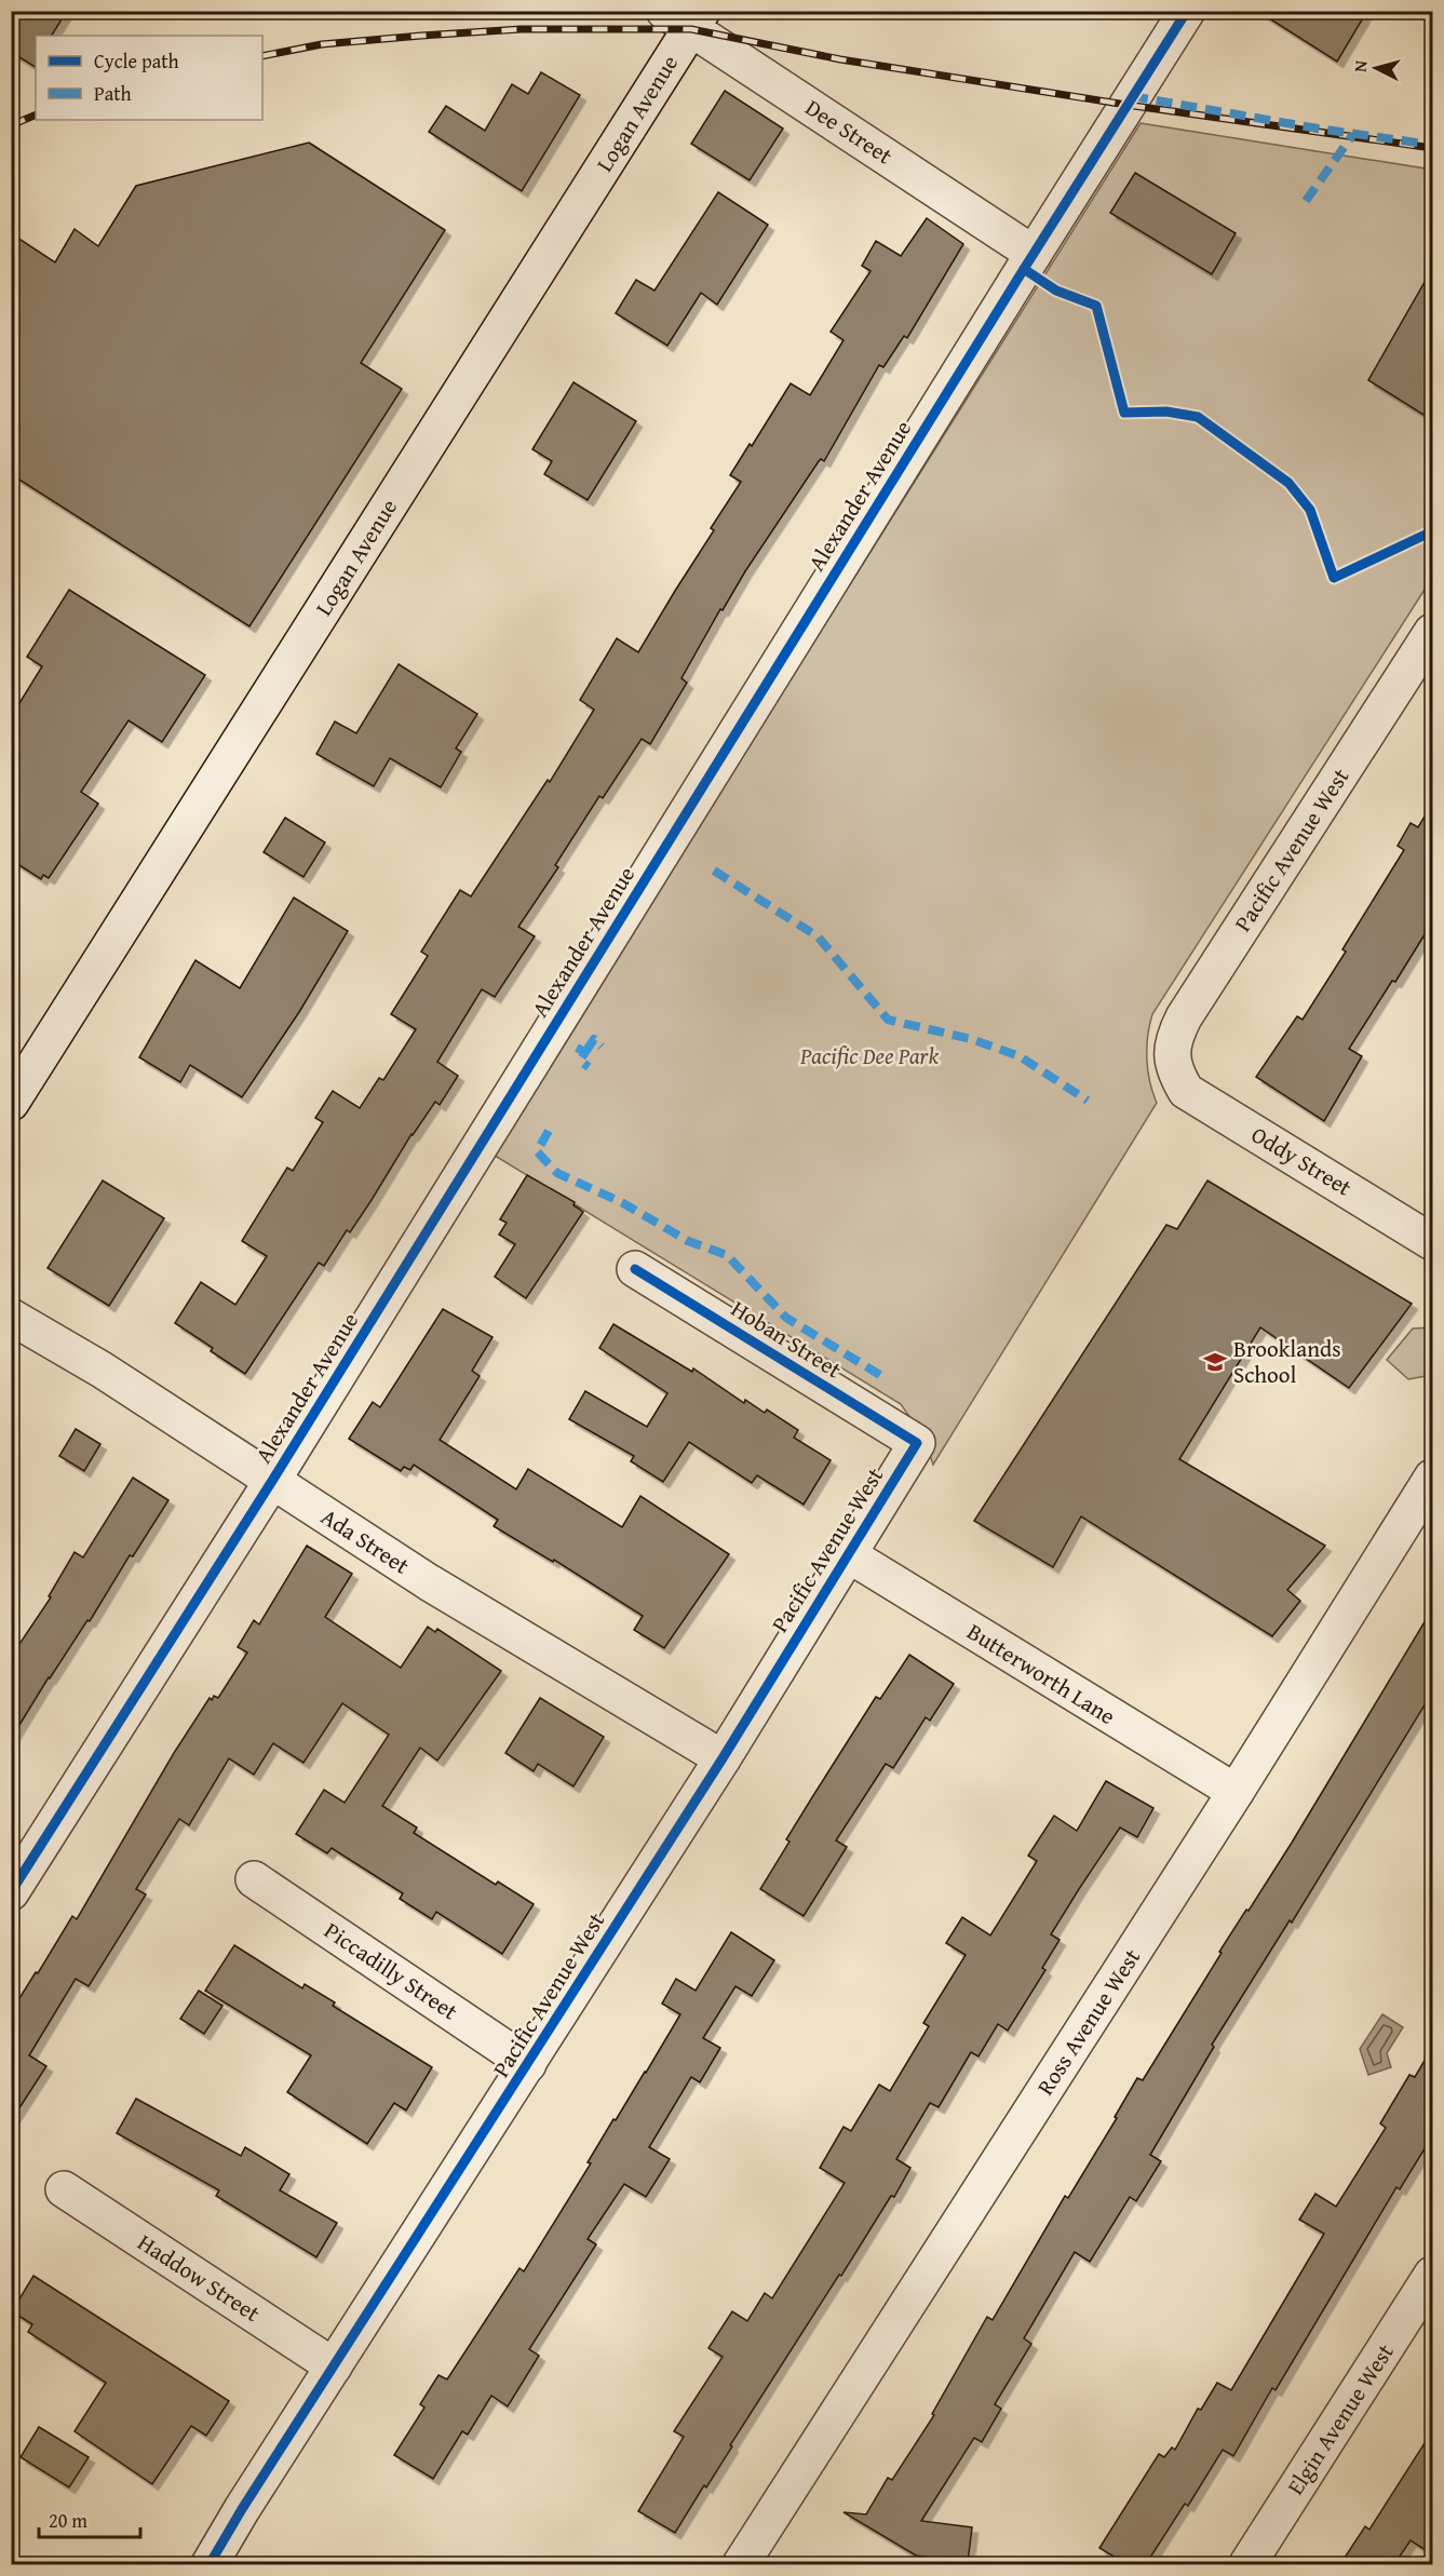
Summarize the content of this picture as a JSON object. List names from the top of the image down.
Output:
{
  "streets": {
    "street": [
      "Logan Avenue",
      "Dee Street",
      "Alexander Avenue",
      "Pacific Avenue West",
      "Oddy Street",
      "Hoban Street",
      "Ada Street",
      "Butterworth Lane",
      "Piccadilly Street",
      "Ross Avenue West",
      "Haddow Street",
      "Elgin Avenue West"
    ]
  },
  "crossings": [
    ["Logan Avenue", "Dee Street"],
    ["Dee Street", "Alexander Avenue"],
    ["Alexander Avenue", "Ada Street"],
    ["Pacific Avenue West", "Oddy Street"],
    ["Pacific Avenue West", "Hoban Street"],
    ["Pacific Avenue West", "Ada Street"],
    ["Pacific Avenue West", "Butterworth Lane"],
    ["Pacific Avenue West", "Piccadilly Street"],
    ["Pacific Avenue West", "Haddow Street"],
    ["Butterworth Lane", "Ross Avenue West"]
  ],
  "parks": ["Pacific Dee Park"],
  "places": {
    "school or university": ["Brooklands School"]
  },
  "legend": ["Cycle path", "Path"],
  "scale_bar": "20 m",
  "north": "left"
}
